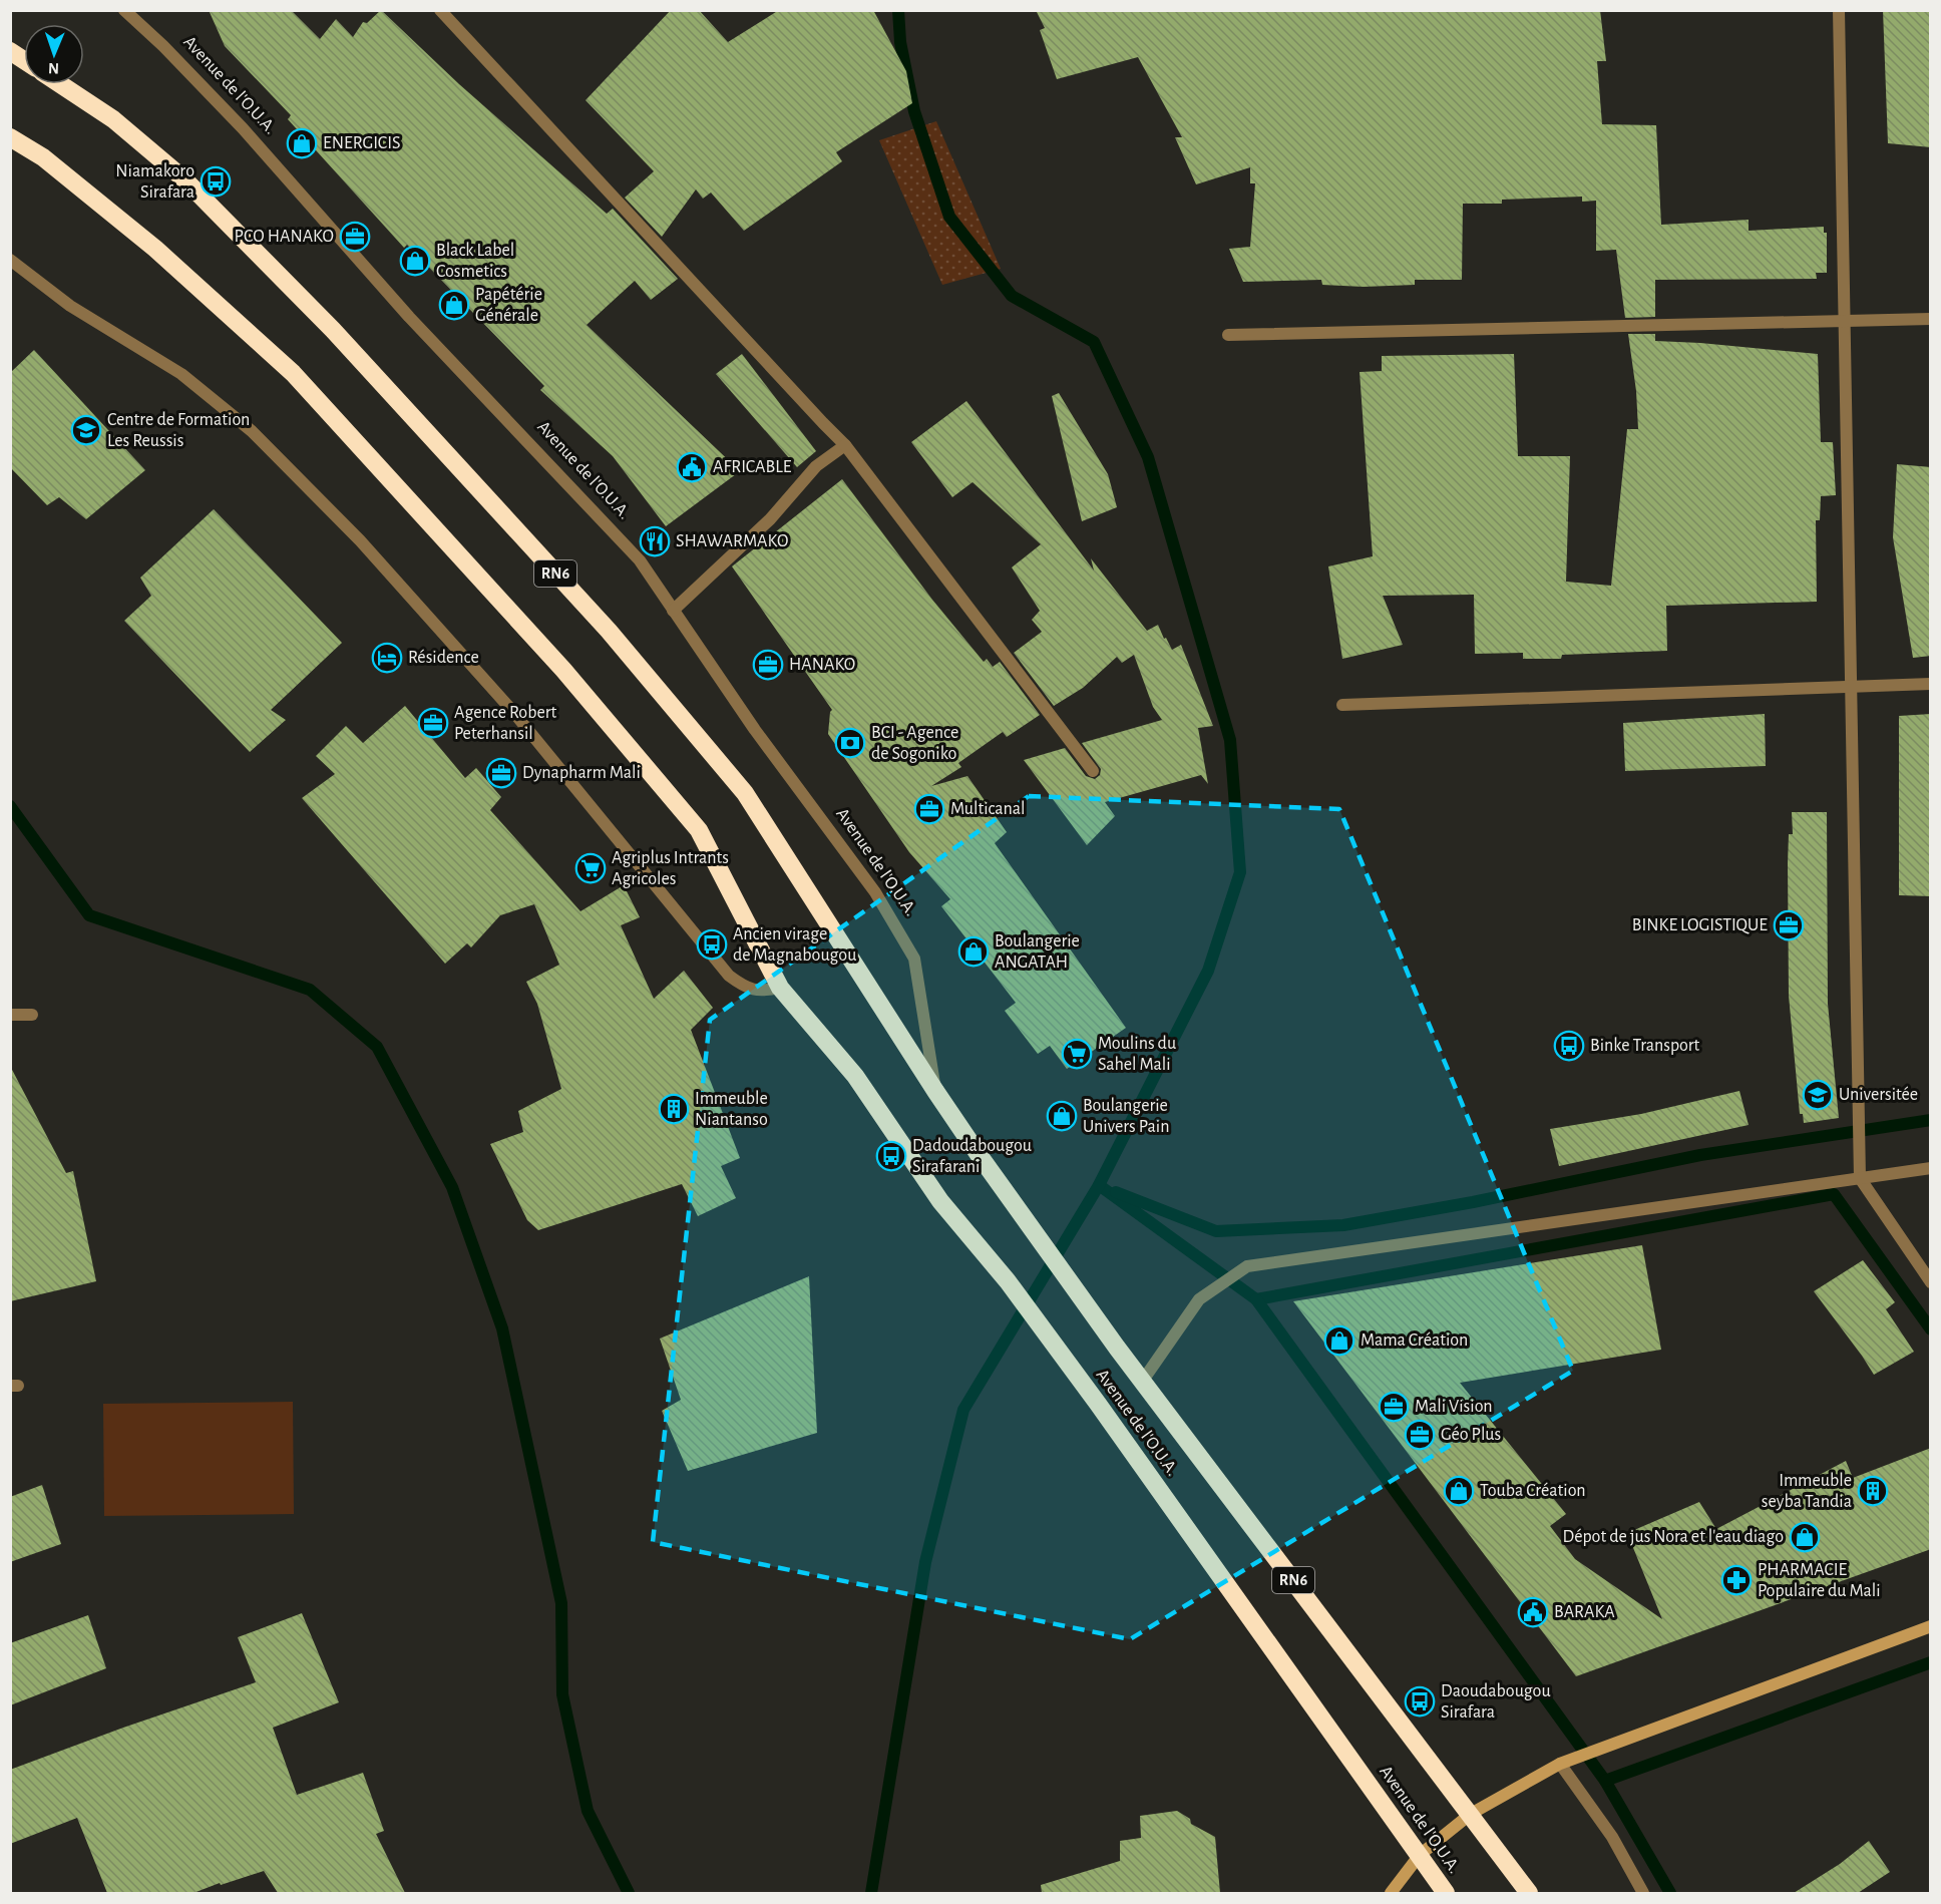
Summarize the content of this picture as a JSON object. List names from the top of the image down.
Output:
{
  "streets": {
    "highway": ["Avenue de l'O.U.A.", "RN6"]
  },
  "places": {
    "shop": [
      "ENERGICIS",
      "Black Label Cosmetics",
      "Papétérie Générale",
      "Boulangerie ANGATAH",
      "Boulangerie Univers Pain",
      "Mama Création",
      "Touba Création",
      "Dépot de jus Nora et l'eau diago"
    ],
    "bus stop": [
      "Niamakoro Sirafara",
      "Ancien virage de Magnabougou",
      "Binke Transport",
      "Dadoudabougou Sirafarani",
      "Daoudabougou Sirafara"
    ],
    "office": [
      "PCO HANAKO",
      "HANAKO",
      "Agence Robert Peterhansil",
      "Dynapharm Mali",
      "Multicanal",
      "BINKE LOGISTIQUE",
      "Mali Vision",
      "Géo Plus"
    ],
    "school or university": ["Centre de Formation Les Reussis", "Universitée"],
    "public building": ["AFRICABLE", "BARAKA"],
    "restaurant": ["SHAWARMAKO"],
    "hotel": ["Résidence"],
    "bank": ["BCI - Agence de Sogoniko"],
    "supermarket": ["Agriplus Intrants Agricoles", "Moulins du Sahel Mali"],
    "building": ["Immeuble Niantanso", "Immeuble seyba Tandia"],
    "pharmacy": ["PHARMACIE Populaire du Mali"]
  },
  "north": "bottom"
}
